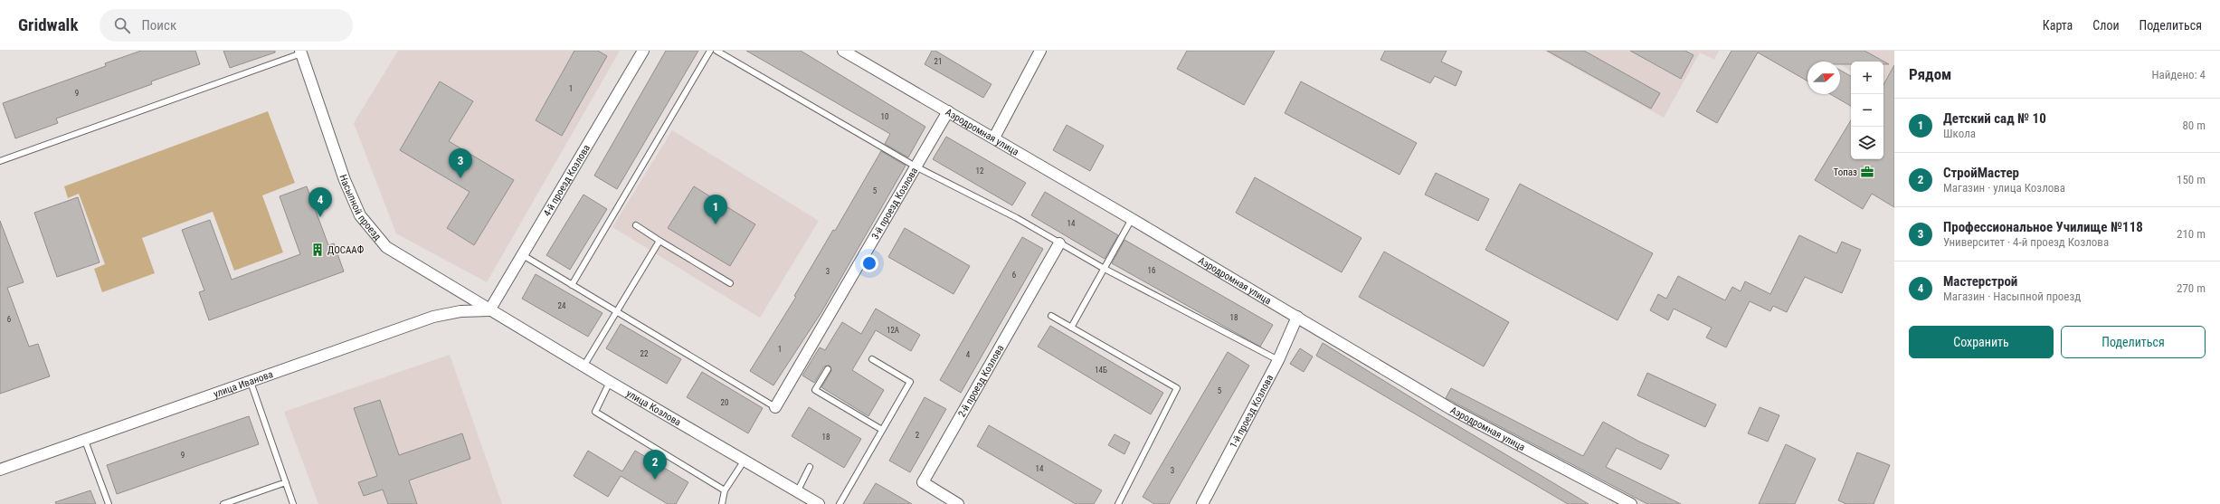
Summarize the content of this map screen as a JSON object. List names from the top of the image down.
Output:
{
  "streets": {
    "street": [
      "Аэродромная улица",
      "4-й проезд Козлова",
      "3-й проезд Козлова",
      "Насыпной проезд",
      "2-й проезд Козлова",
      "улица Иванова",
      "улица Козлова",
      "1-й проезд Козлова"
    ]
  },
  "crossings": [
    ["Аэродромная улица", "3-й проезд Козлова"],
    ["Аэродромная улица", "1-й проезд Козлова"],
    ["4-й проезд Козлова", "Насыпной проезд"],
    ["4-й проезд Козлова", "улица Иванова"],
    ["4-й проезд Козлова", "улица Козлова"],
    ["Насыпной проезд", "улица Иванова"],
    ["Насыпной проезд", "улица Козлова"],
    ["улица Иванова", "улица Козлова"]
  ],
  "places": {
    "office": ["Топаз"],
    "building": ["ДОСААФ"]
  },
  "house_numbers": [
    "21",
    "1",
    "9",
    "10",
    "12",
    "5",
    "14",
    "16",
    "3",
    "6",
    "24",
    "18",
    "6",
    "12А",
    "1",
    "22",
    "4",
    "14Б",
    "5",
    "20",
    "2",
    "18",
    "9",
    "14",
    "3"
  ],
  "north": "right",
  "page": {
    "header": "Gridwalk",
    "search": "Поиск",
    "nav": ["Карта", "Слои", "Поделиться"],
    "heading": ["Рядом", "Найдено: 4"],
    "map_buttons": ["+", "−"],
    "list": [
      {
        "mark": "1",
        "name": "Детский сад № 10",
        "note": "Школа",
        "value": "80 m"
      },
      {
        "mark": "2",
        "name": "СтройМастер",
        "note": "Магазин · улица Козлова",
        "value": "150 m"
      },
      {
        "mark": "3",
        "name": "Профессиональное Училище №118",
        "note": "Университет · 4-й проезд Козлова",
        "value": "210 m"
      },
      {
        "mark": "4",
        "name": "Мастерстрой",
        "note": "Магазин · Насыпной проезд",
        "value": "270 m"
      }
    ],
    "pins": [
      "3",
      "4",
      "1",
      "2"
    ],
    "buttons": ["Сохранить", "Поделиться"]
  }
}
